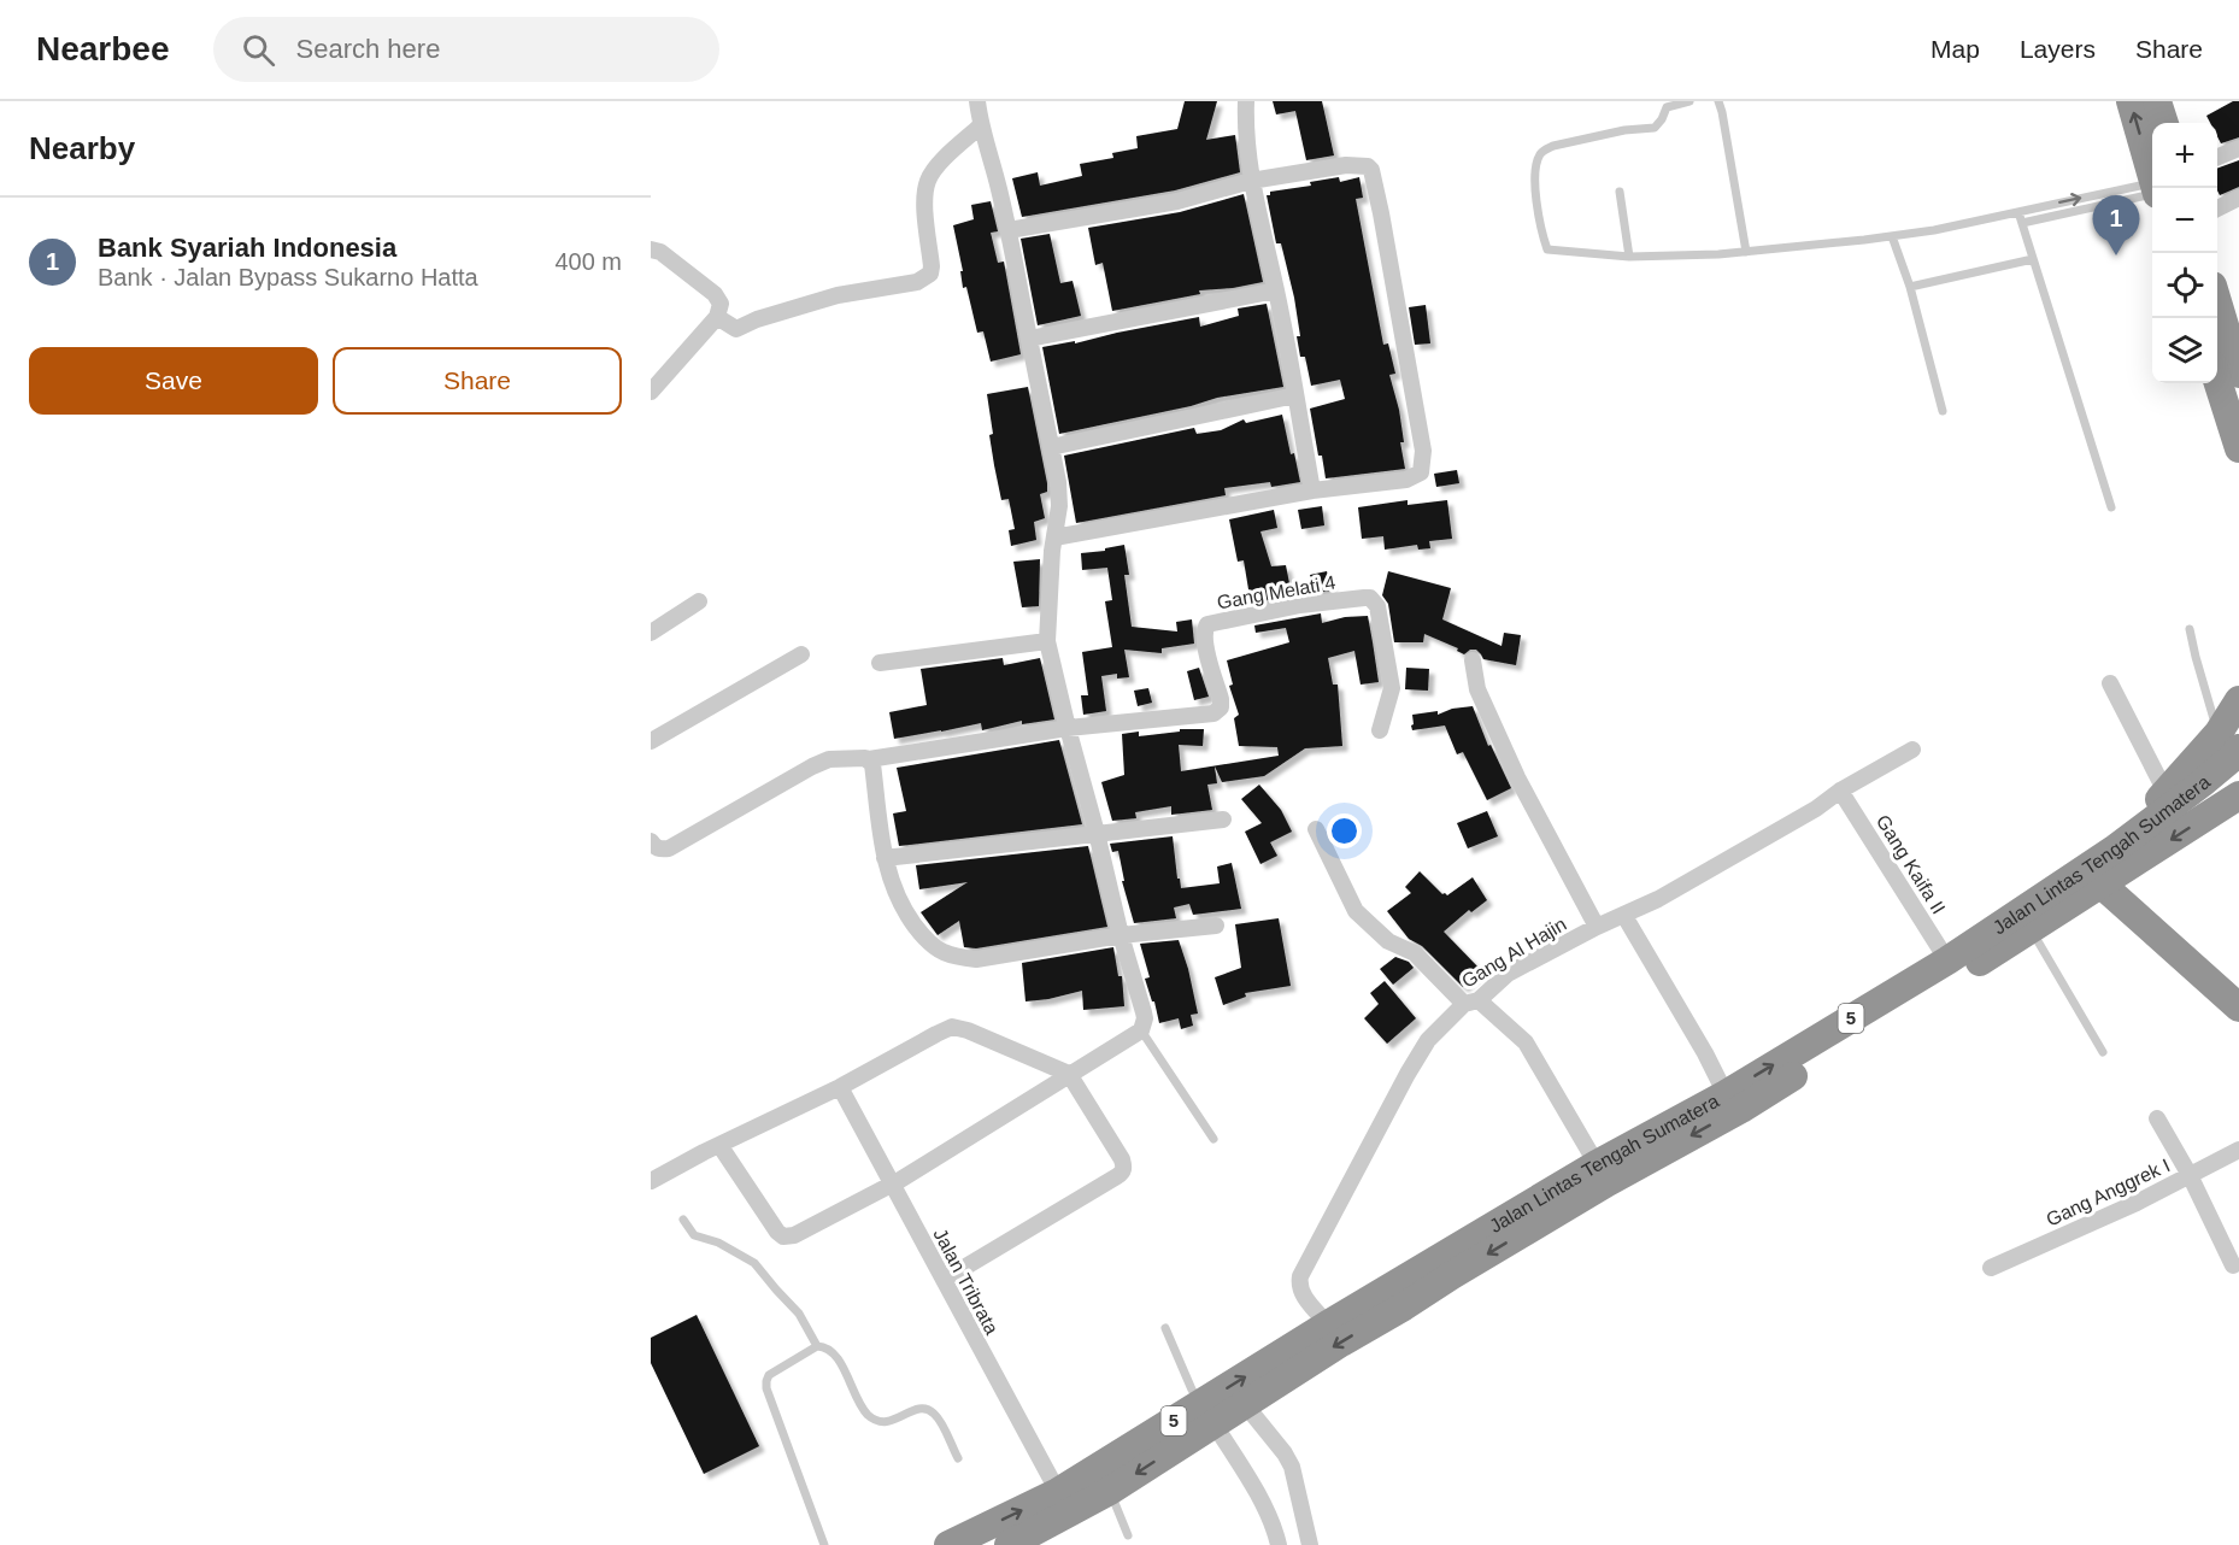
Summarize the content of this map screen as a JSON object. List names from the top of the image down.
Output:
{
  "streets": {
    "highway": ["Jalan Lintas Tengah Sumatera", "5"],
    "street": [
      "Gang Melati 4",
      "Gang Kaifa II",
      "Gang Al Hajin",
      "Gang Anggrek I",
      "Jalan Tribrata"
    ]
  },
  "crossings": [
    ["Jalan Lintas Tengah Sumatera", "Gang Kaifa II"],
    ["Jalan Lintas Tengah Sumatera", "Gang Al Hajin"],
    ["Jalan Lintas Tengah Sumatera", "Jalan Tribrata"],
    ["Gang Kaifa II", "Gang Al Hajin"]
  ],
  "page": {
    "header": "Nearbee",
    "search": "Search here",
    "nav": ["Map", "Layers", "Share"],
    "heading": "Nearby",
    "map_buttons": ["+", "−"],
    "list": [
      {
        "mark": "1",
        "name": "Bank Syariah Indonesia",
        "note": "Bank · Jalan Bypass Sukarno Hatta",
        "value": "400 m"
      }
    ],
    "pins": "1",
    "buttons": ["Save", "Share"]
  }
}
